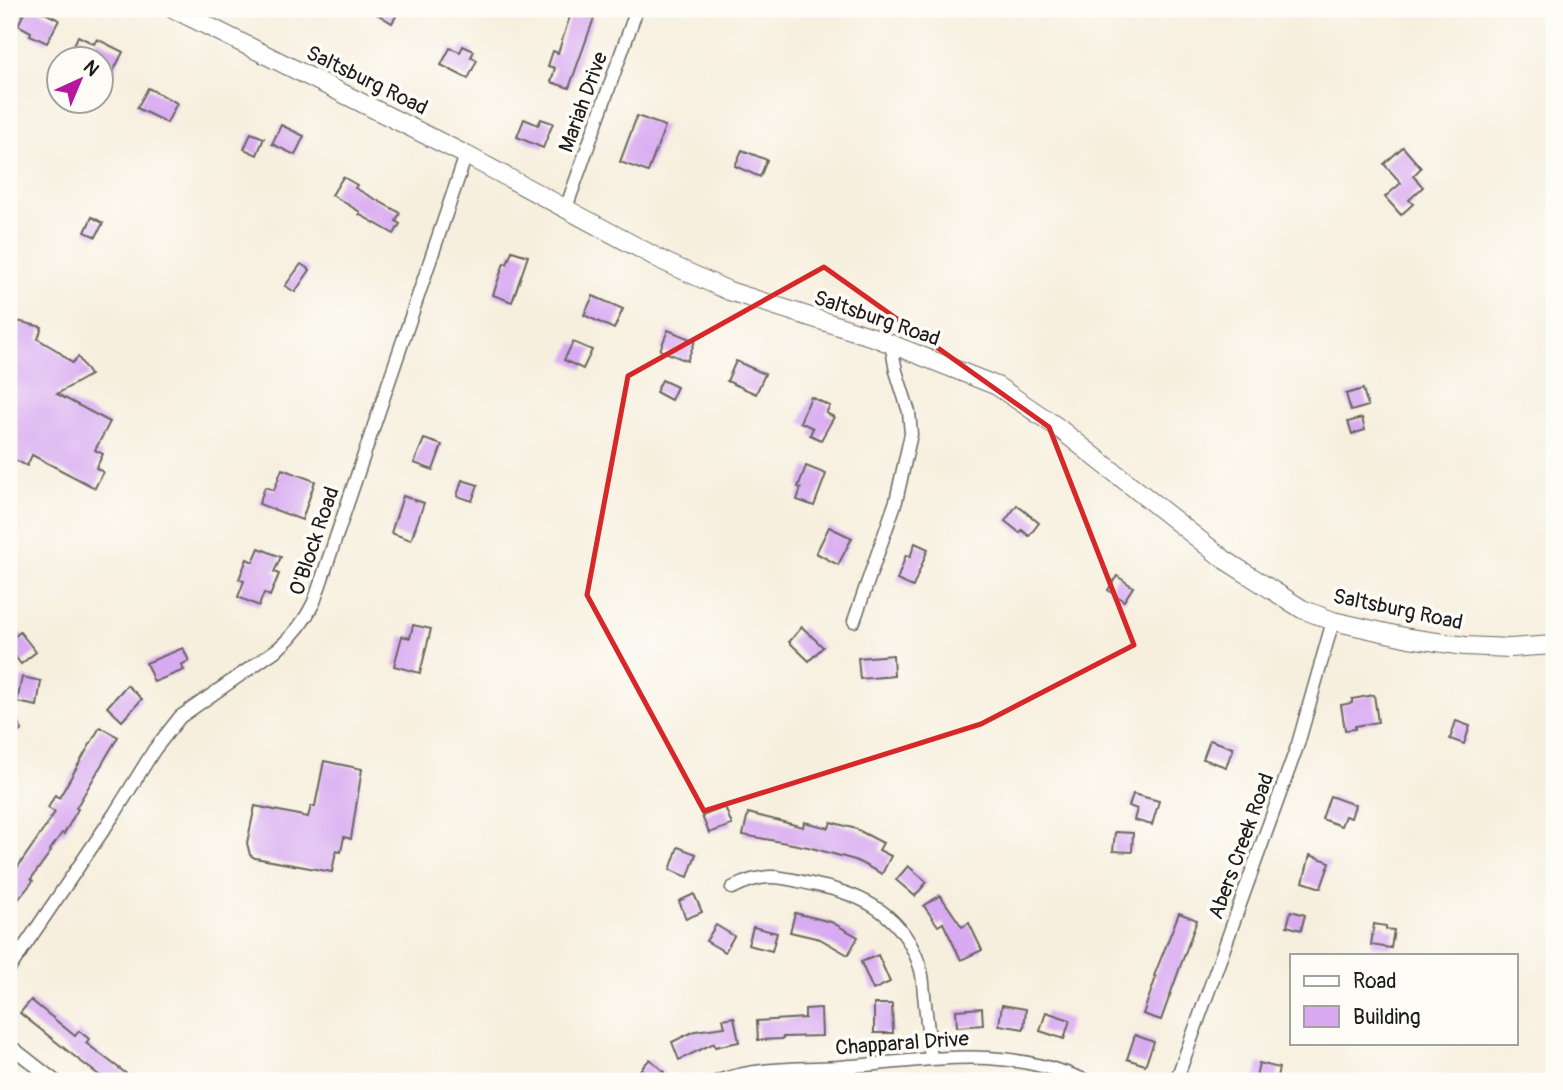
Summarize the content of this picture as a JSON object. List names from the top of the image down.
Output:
{
  "streets": {
    "main road": ["Saltsburg Road"],
    "street": [
      "Mariah Drive",
      "O'Block Road",
      "Abers Creek Road",
      "Chapparal Drive"
    ]
  },
  "crossings": [
    ["Saltsburg Road", "Mariah Drive"],
    ["Saltsburg Road", "O'Block Road"],
    ["Saltsburg Road", "Abers Creek Road"]
  ],
  "legend": ["Road", "Building"],
  "north": "top right"
}
